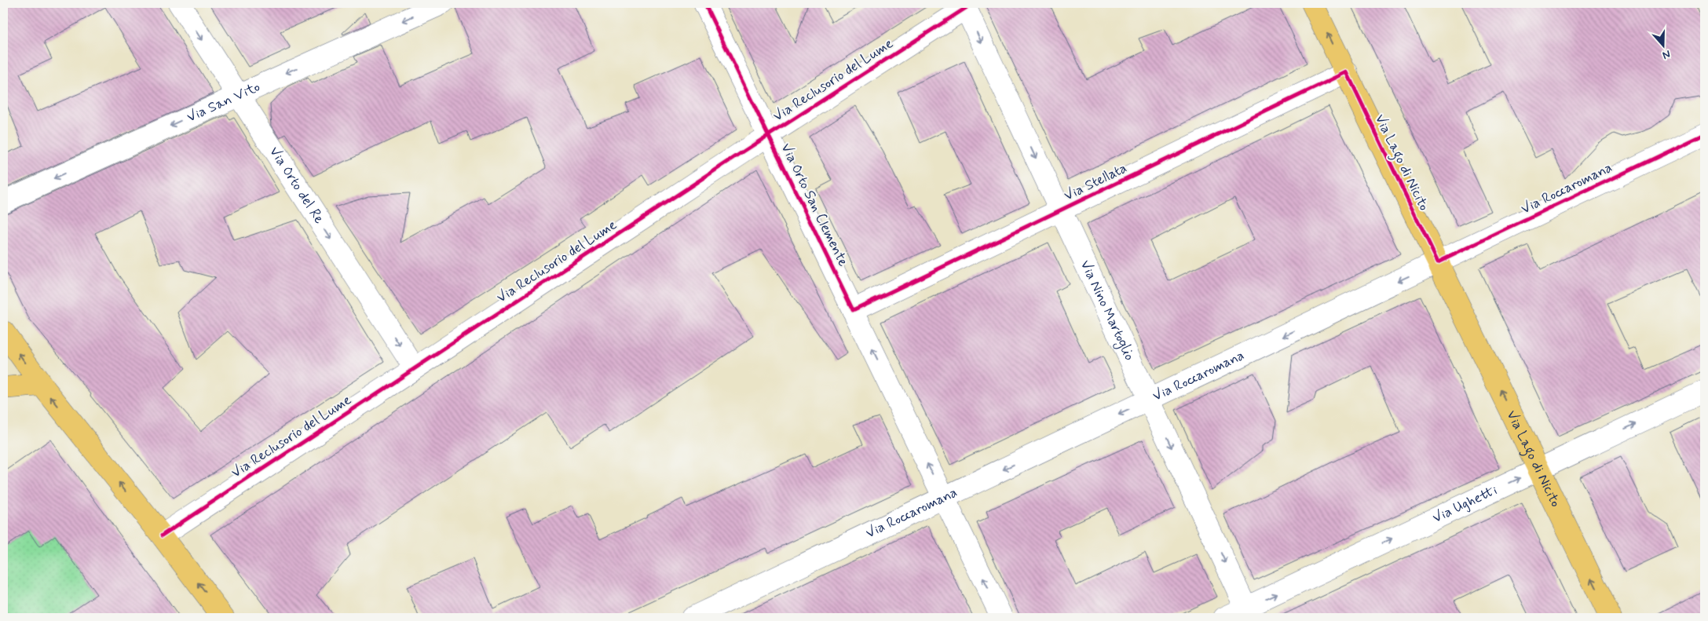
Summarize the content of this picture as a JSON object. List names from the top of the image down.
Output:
{
  "streets": {
    "main road": ["Via Lago di Nicito"],
    "street": [
      "Via Reclusorio del Lume",
      "Via San Vito",
      "Via Stellata",
      "Via Orto del Re",
      "Via Roccaromana",
      "Via Orto San Clemente",
      "Via Nino Martoglio",
      "Via Ughetti"
    ]
  },
  "crossings": [
    ["Via Reclusorio del Lume", "Via Orto del Re"],
    ["Via Reclusorio del Lume", "Via Orto San Clemente"],
    ["Via Reclusorio del Lume", "Via Nino Martoglio"],
    ["Via San Vito", "Via Orto del Re"],
    ["Via Lago di Nicito", "Via Stellata"],
    ["Via Lago di Nicito", "Via Roccaromana"],
    ["Via Lago di Nicito", "Via Ughetti"],
    ["Via Stellata", "Via Orto San Clemente"],
    ["Via Stellata", "Via Nino Martoglio"],
    ["Via Roccaromana", "Via Orto San Clemente"],
    ["Via Roccaromana", "Via Nino Martoglio"],
    ["Via Nino Martoglio", "Via Ughetti"]
  ],
  "one_way": [
    "Via San Vito",
    "Via Lago di Nicito",
    "Via Orto del Re",
    "Via Roccaromana",
    "Via Orto San Clemente",
    "Via Nino Martoglio",
    "Via Ughetti"
  ],
  "north": "bottom"
}
